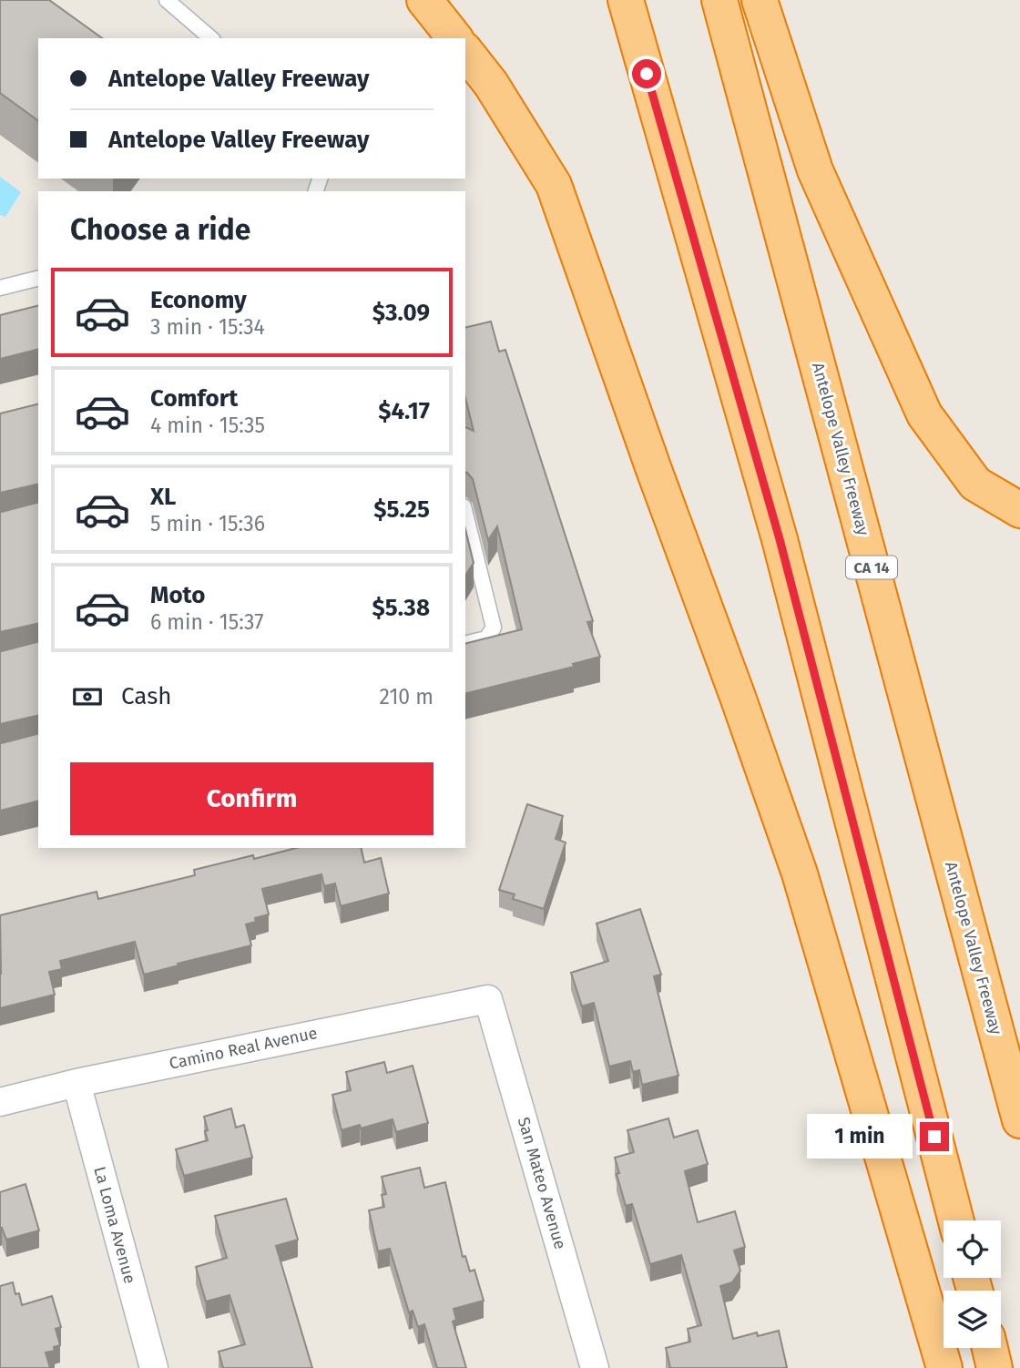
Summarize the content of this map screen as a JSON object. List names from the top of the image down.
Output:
{
  "streets": {
    "highway": ["Antelope Valley Freeway", "CA 14"],
    "street": ["Camino Real Avenue", "San Mateo Avenue", "La Loma Avenue"]
  },
  "crossings": [
    ["Camino Real Avenue", "San Mateo Avenue"],
    ["Camino Real Avenue", "La Loma Avenue"]
  ],
  "page": {
    "banner": ["Antelope Valley Freeway", "Antelope Valley Freeway"],
    "heading": "Choose a ride",
    "list": [
      {
        "name": "Economy",
        "note": "3 min · 15:34",
        "value": "$3.09"
      },
      {
        "name": "Comfort",
        "note": "4 min · 15:35",
        "value": "$4.17"
      },
      {
        "name": "XL",
        "note": "5 min · 15:36",
        "value": "$5.25"
      },
      {
        "name": "Moto",
        "note": "6 min · 15:37",
        "value": "$5.38"
      }
    ],
    "pay": ["Cash", "210 m"],
    "buttons": "Confirm",
    "bubble": "1 min"
  }
}
